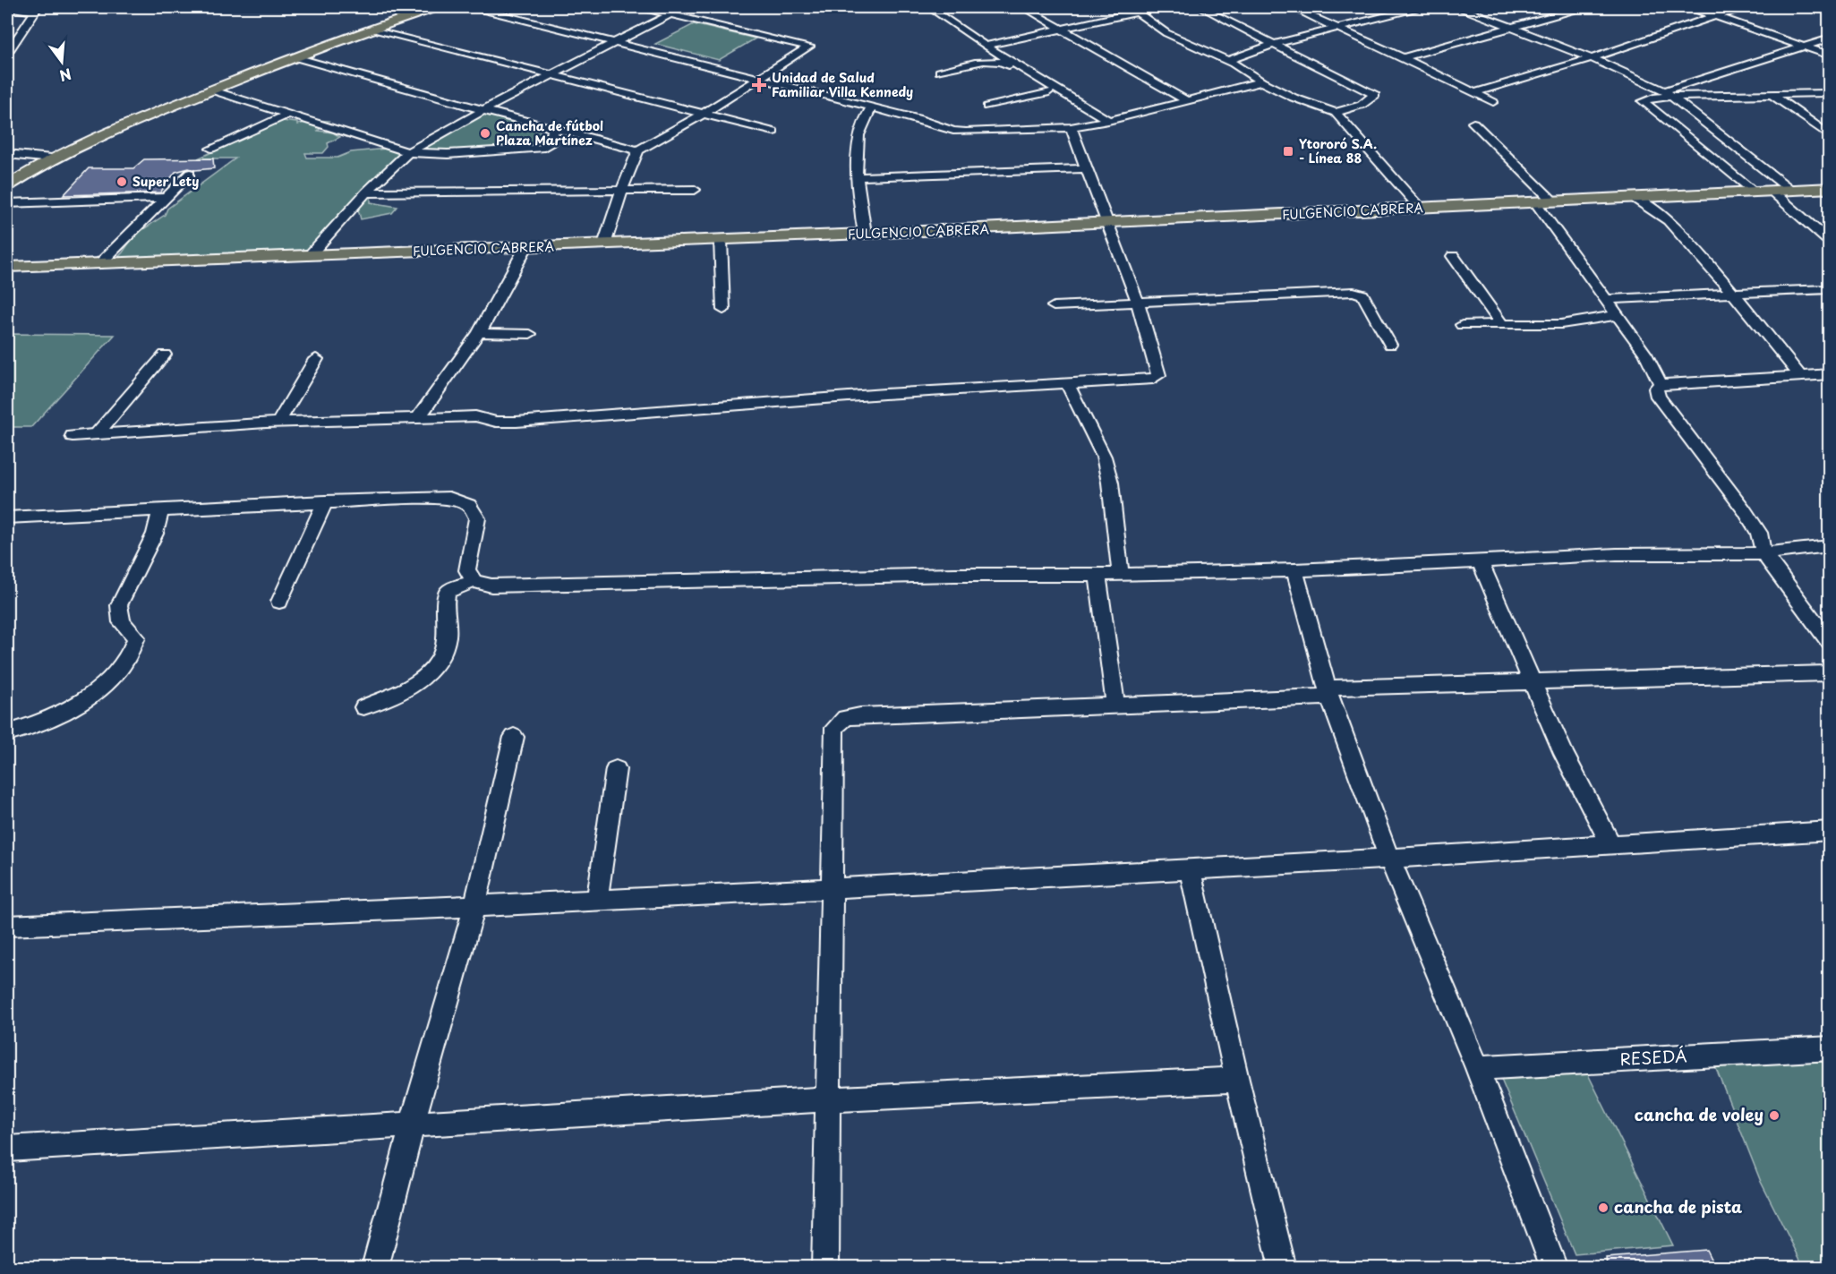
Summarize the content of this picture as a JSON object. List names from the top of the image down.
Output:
{
  "streets": {
    "main road": ["FULGENCIO CABRERA"],
    "street": ["RESEDÁ"]
  },
  "places": {
    "health": ["Unidad de Salud Familiar Villa Kennedy"],
    "other": [
      "Cancha de fútbol Plaza Martínez",
      "Super Lety",
      "cancha de voley",
      "cancha de pista"
    ],
    "transit": ["Ytororó S.A. - Línea 88"]
  },
  "north": "bottom"
}
